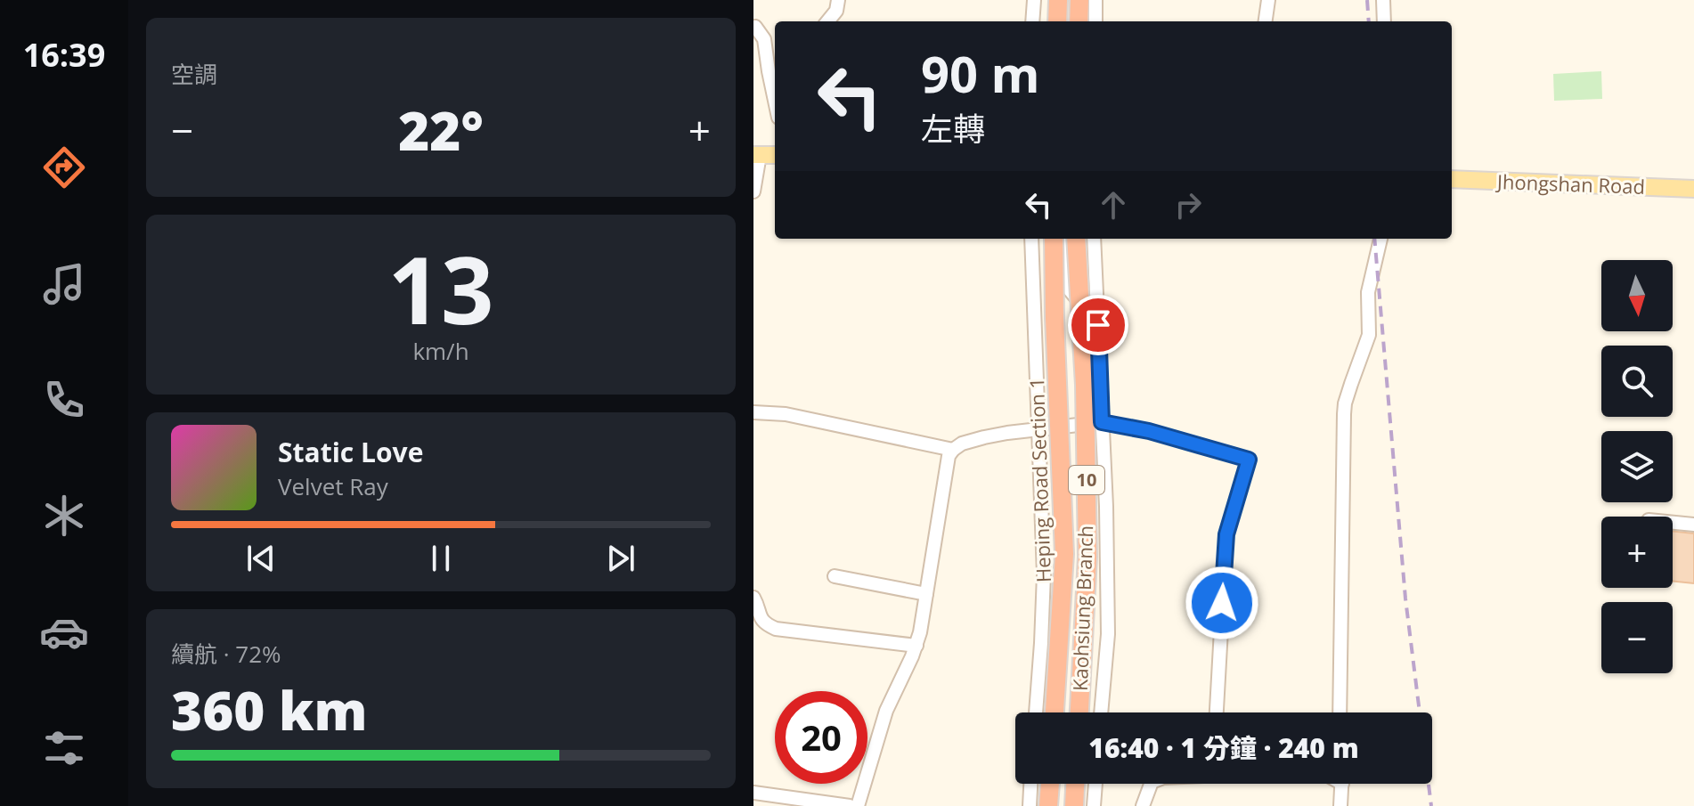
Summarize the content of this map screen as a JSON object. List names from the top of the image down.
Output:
{
  "streets": {
    "highway": ["10", "Kaohsiung Branch"],
    "main road": ["Jhongshan Road"],
    "street": ["Heping Road Section 1"]
  },
  "north": "bottom",
  "page": {
    "tabs": "16:39",
    "tile": [
      "空調",
      ["13", "km/h"],
      ["續航 · 72%", "360 km"]
    ],
    "turn": ["90 m", "左轉"],
    "heat": ["−", "22°", "+"],
    "map_buttons": ["+", "−"],
    "song": ["Static Love", "Velvet Ray"],
    "limit": "20",
    "trip": "16:40 · 1 分鐘 · 240 m"
  }
}
